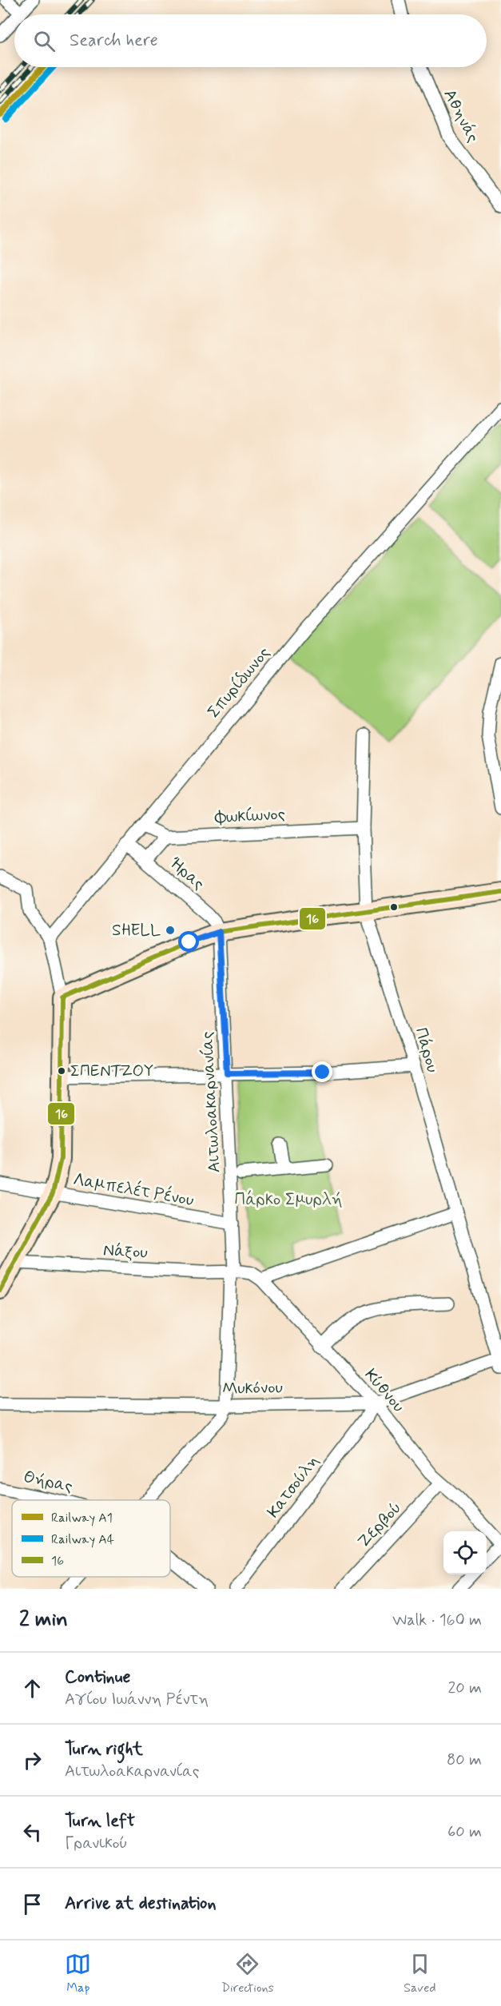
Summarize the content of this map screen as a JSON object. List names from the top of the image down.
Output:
{
  "streets": {
    "street": [
      "Αθηνάς",
      "Σπυρίδωνος",
      "Φωκίωνος",
      "Ήρας",
      "Πάρου",
      "Αιτωλοακαρνανίας",
      "Λαμπελέτ Ρένου",
      "Νάξου",
      "Μυκόνου",
      "Κύθνου",
      "Θήρας",
      "Κατσούλη",
      "Ζερβού"
    ]
  },
  "crossings": [
    ["Σπυρίδωνος", "Φωκίωνος"],
    ["Σπυρίδωνος", "Ήρας"],
    ["Φωκίωνος", "Πάρου"],
    ["Ήρας", "Αιτωλοακαρνανίας"],
    ["Πάρου", "Μυκόνου"],
    ["Αιτωλοακαρνανίας", "Λαμπελέτ Ρένου"],
    ["Αιτωλοακαρνανίας", "Νάξου"],
    ["Αιτωλοακαρνανίας", "Μυκόνου"],
    ["Αιτωλοακαρνανίας", "Κύθνου"],
    ["Νάξου", "Κύθνου"],
    ["Μυκόνου", "Κύθνου"],
    ["Μυκόνου", "Κατσούλη"],
    ["Κύθνου", "Κατσούλη"],
    ["Κύθνου", "Ζερβού"]
  ],
  "parks": ["Πάρκο Σµυρλή"],
  "places": ["SHELL", "ΣΠΕΝΤΖΟΥ"],
  "lines": ["rail line A1", "rail line A4", "transit line 16"],
  "legend": ["Railway A1", "Railway A4", "16"],
  "page": {
    "search": "Search here",
    "heading": ["2 min", "Walk · 160 m"],
    "list": [
      ["Continue", "Αγίου Ιωάννη Ρέντη", "20 m"],
      ["Turn right", "Αιτωλοακαρνανίας", "80 m"],
      ["Turn left", "Γρανικού", "60 m"],
      "Arrive at destination"
    ],
    "nav": ["Map", "Directions", "Saved"]
  }
}
